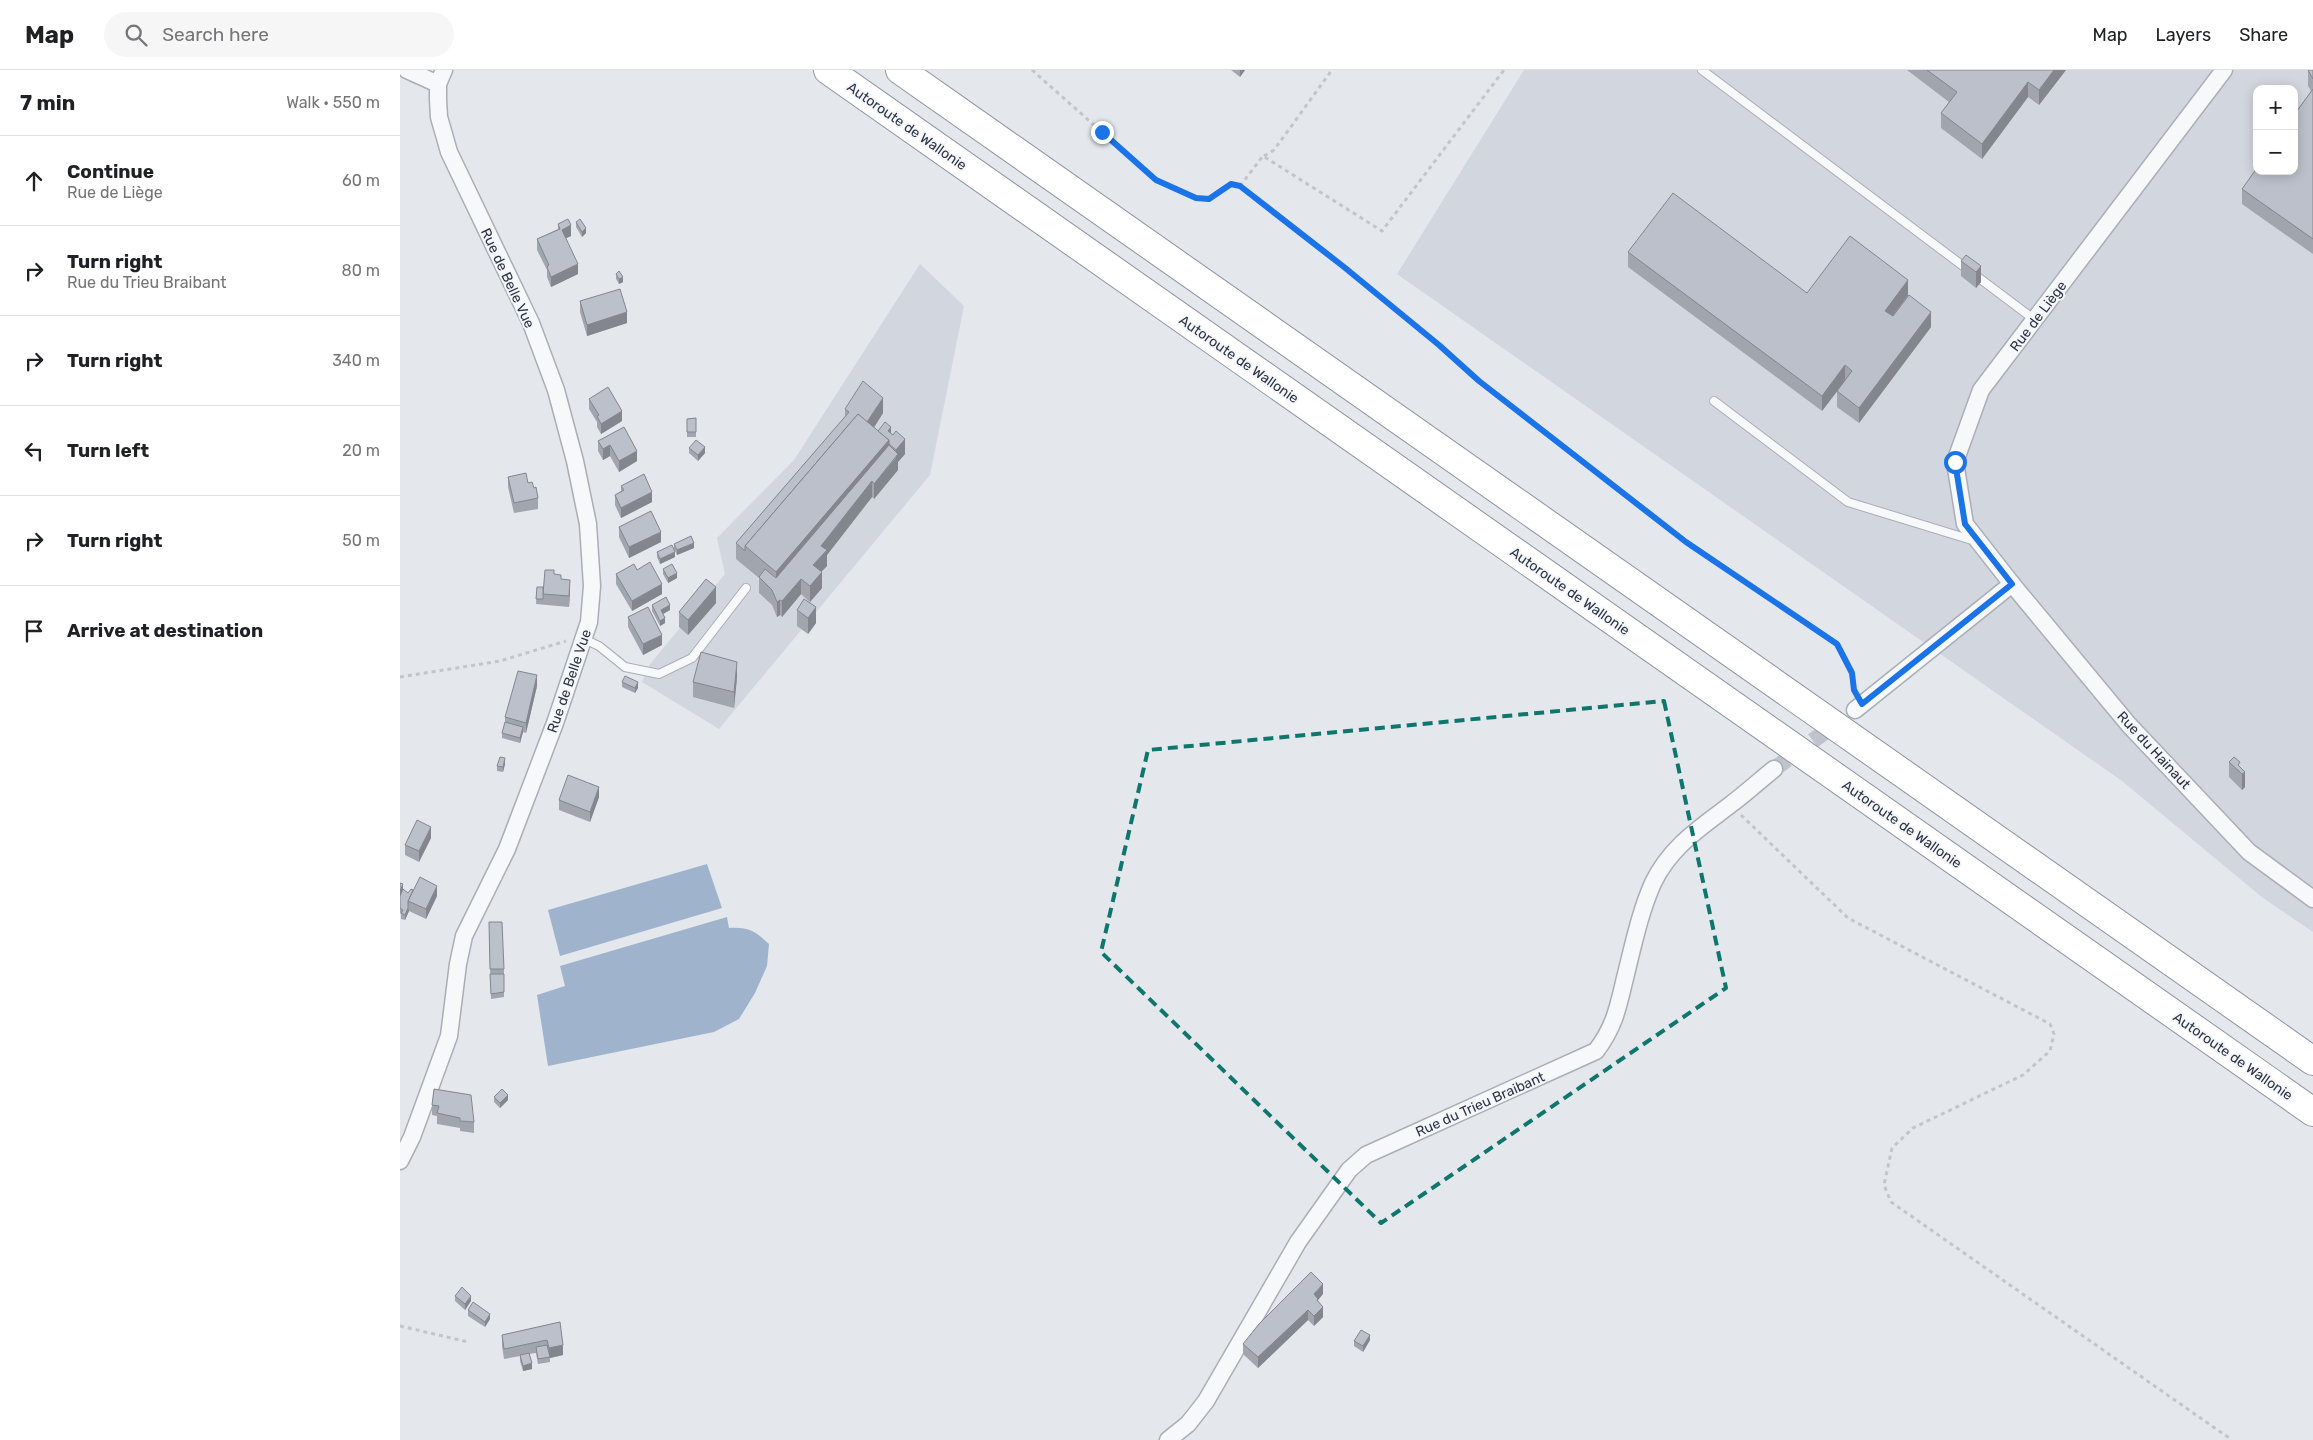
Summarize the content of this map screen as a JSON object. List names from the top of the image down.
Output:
{
  "streets": {
    "highway": ["Autoroute de Wallonie"],
    "street": [
      "Rue de Belle Vue",
      "Rue de Liège",
      "Rue du Hainaut",
      "Rue du Trieu Braibant"
    ]
  },
  "crossings": [
    ["Rue de Liège", "Rue du Hainaut"]
  ],
  "page": {
    "header": "Map",
    "search": "Search here",
    "nav": ["Map", "Layers", "Share"],
    "heading": ["7 min", "Walk · 550 m"],
    "map_buttons": ["+", "−"],
    "list": [
      ["Continue", "Rue de Liège", "60 m"],
      ["Turn right", "Rue du Trieu Braibant", "80 m"],
      ["Turn right", "340 m"],
      ["Turn left", "20 m"],
      ["Turn right", "50 m"],
      "Arrive at destination"
    ]
  }
}
